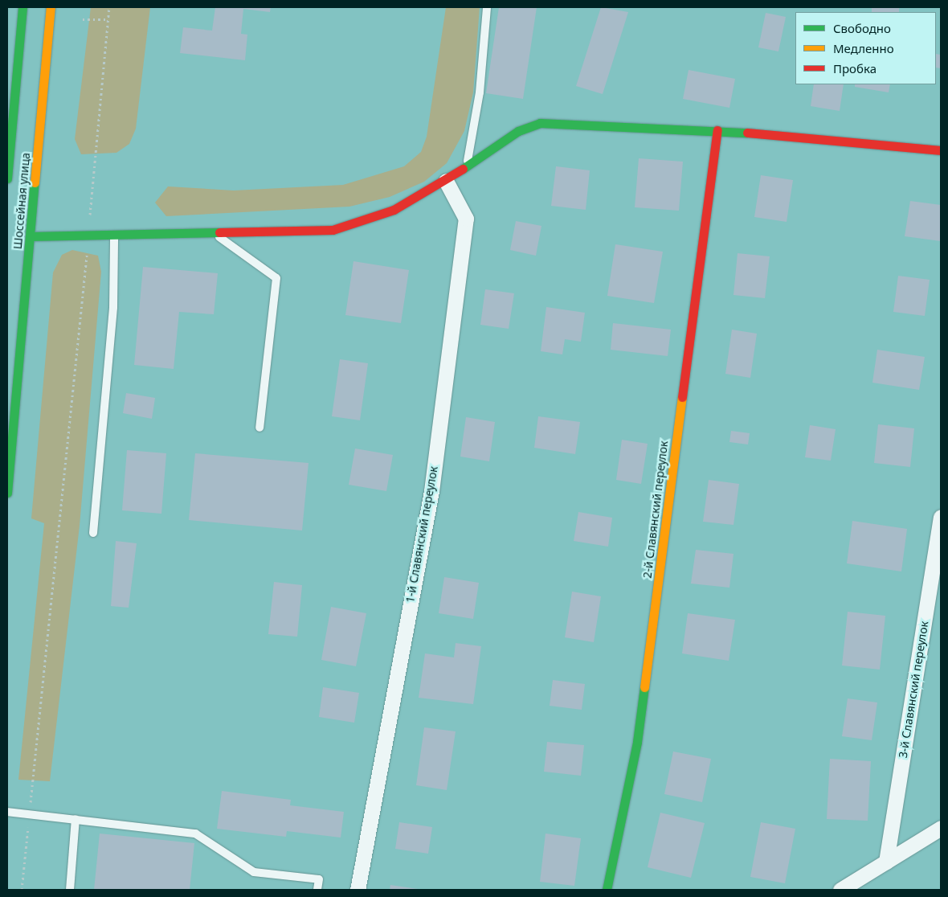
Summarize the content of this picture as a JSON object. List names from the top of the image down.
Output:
{
  "streets": {
    "street": [
      "Шоссейная улица",
      "2-й Славянский переулок",
      "1-й Славянский переулок",
      "3-й Славянский переулок"
    ]
  },
  "legend": ["Свободно", "Медленно", "Пробка"]
}
